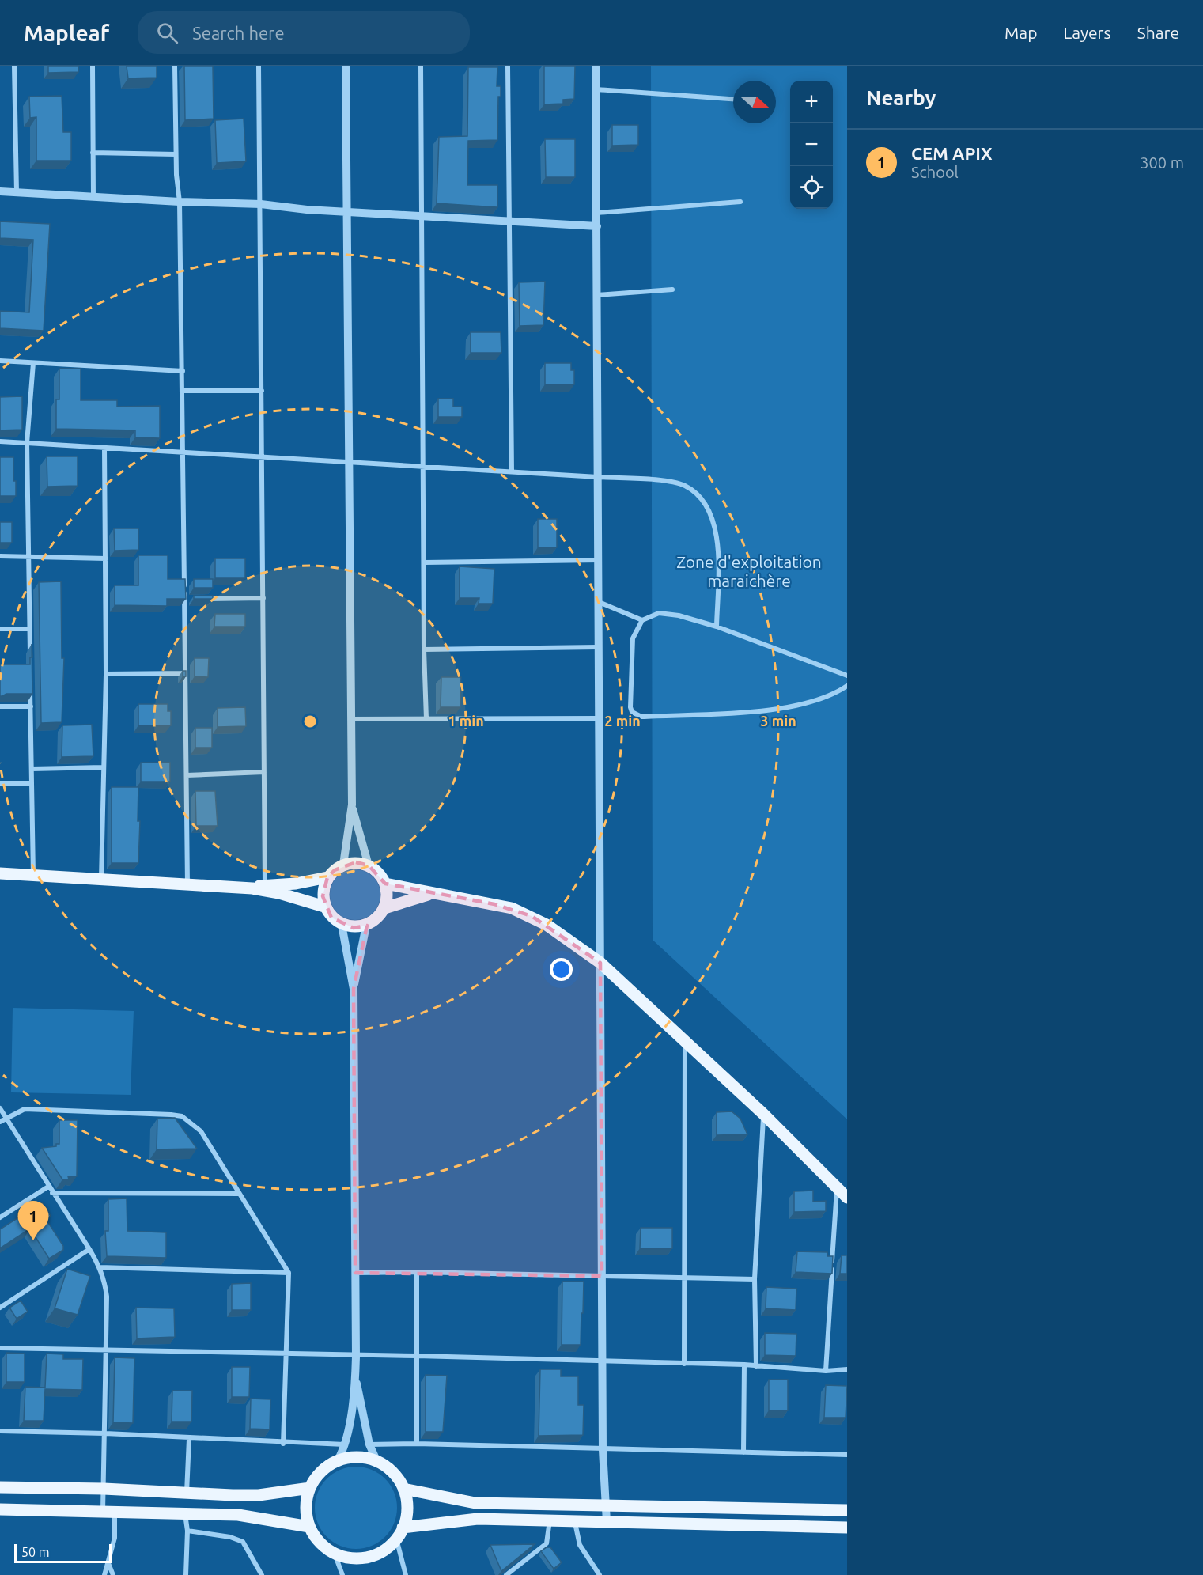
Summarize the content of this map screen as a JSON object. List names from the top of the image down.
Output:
{
  "parks": ["Zone d'exploitation maraichère"],
  "scale_bar": "50 m",
  "north": "right",
  "page": {
    "header": "Mapleaf",
    "search": "Search here",
    "nav": ["Map", "Layers", "Share"],
    "heading": "Nearby",
    "map_buttons": ["+", "−"],
    "list": [
      {
        "mark": "1",
        "name": "CEM APIX",
        "note": "School",
        "value": "300 m"
      }
    ],
    "pins": "1",
    "scale": "50 m"
  },
  "rings": ["1 min", "2 min", "3 min"]
}
